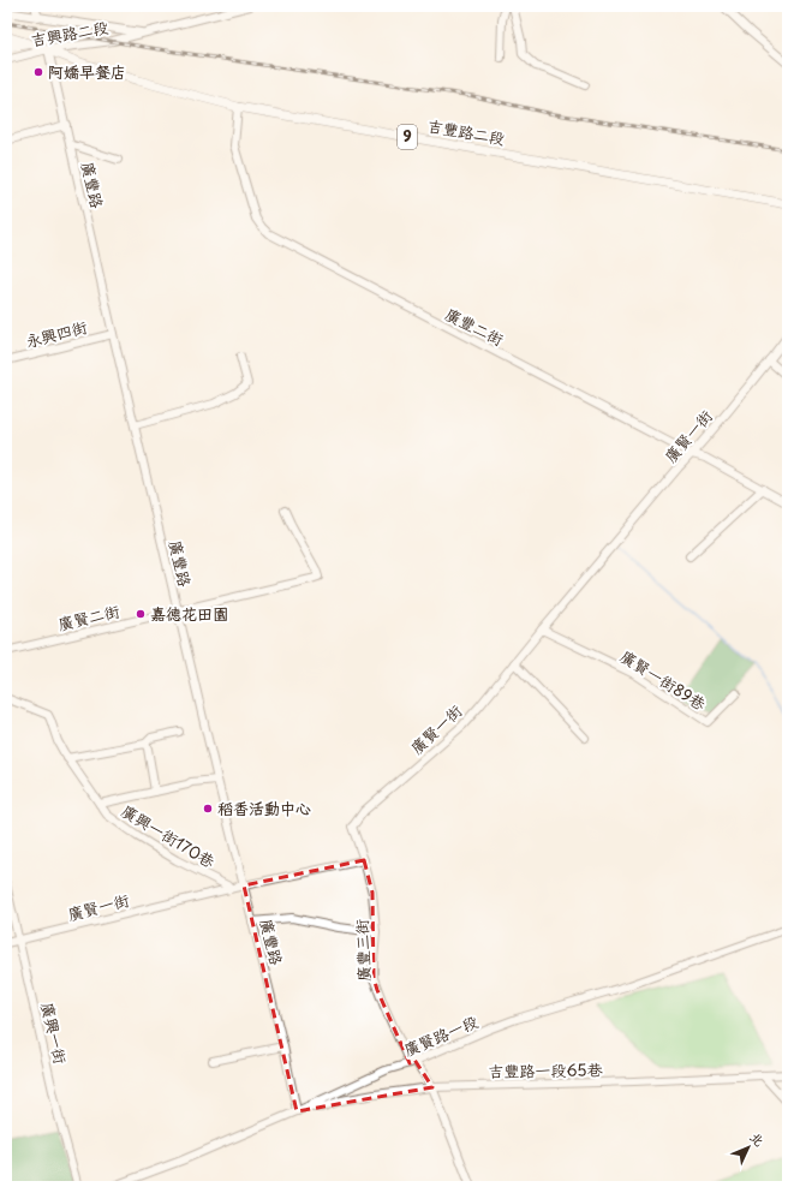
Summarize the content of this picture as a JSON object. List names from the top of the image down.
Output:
{
  "streets": {
    "main road": ["吉豐路二段", "9"],
    "street": [
      "吉興路二段",
      "廣豐路",
      "廣豐二街",
      "永興四街",
      "廣賢一街",
      "廣賢二街",
      "廣賢一街89巷",
      "廣興一街170巷",
      "廣豐三街",
      "廣興一街",
      "廣賢路一段",
      "吉豐路一段65巷"
    ]
  },
  "crossings": [
    ["吉興路二段", "吉豐路二段"],
    ["吉興路二段", "廣豐路"],
    ["吉豐路二段", "廣豐路"],
    ["吉豐路二段", "廣豐二街"],
    ["廣豐路", "永興四街"],
    ["廣豐路", "廣賢一街"],
    ["廣豐路", "廣賢二街"],
    ["廣豐路", "廣賢路一段"],
    ["廣豐二街", "廣賢一街"],
    ["廣賢一街", "廣賢一街89巷"],
    ["廣賢一街", "廣興一街170巷"],
    ["廣賢一街", "廣豐三街"],
    ["廣賢一街", "廣興一街"],
    ["廣豐三街", "廣賢路一段"],
    ["廣豐三街", "吉豐路一段65巷"],
    ["廣賢路一段", "吉豐路一段65巷"]
  ],
  "places": ["阿嬌早餐店", "嘉德花田園", "稻香活動中心"],
  "north": "top right"
}
